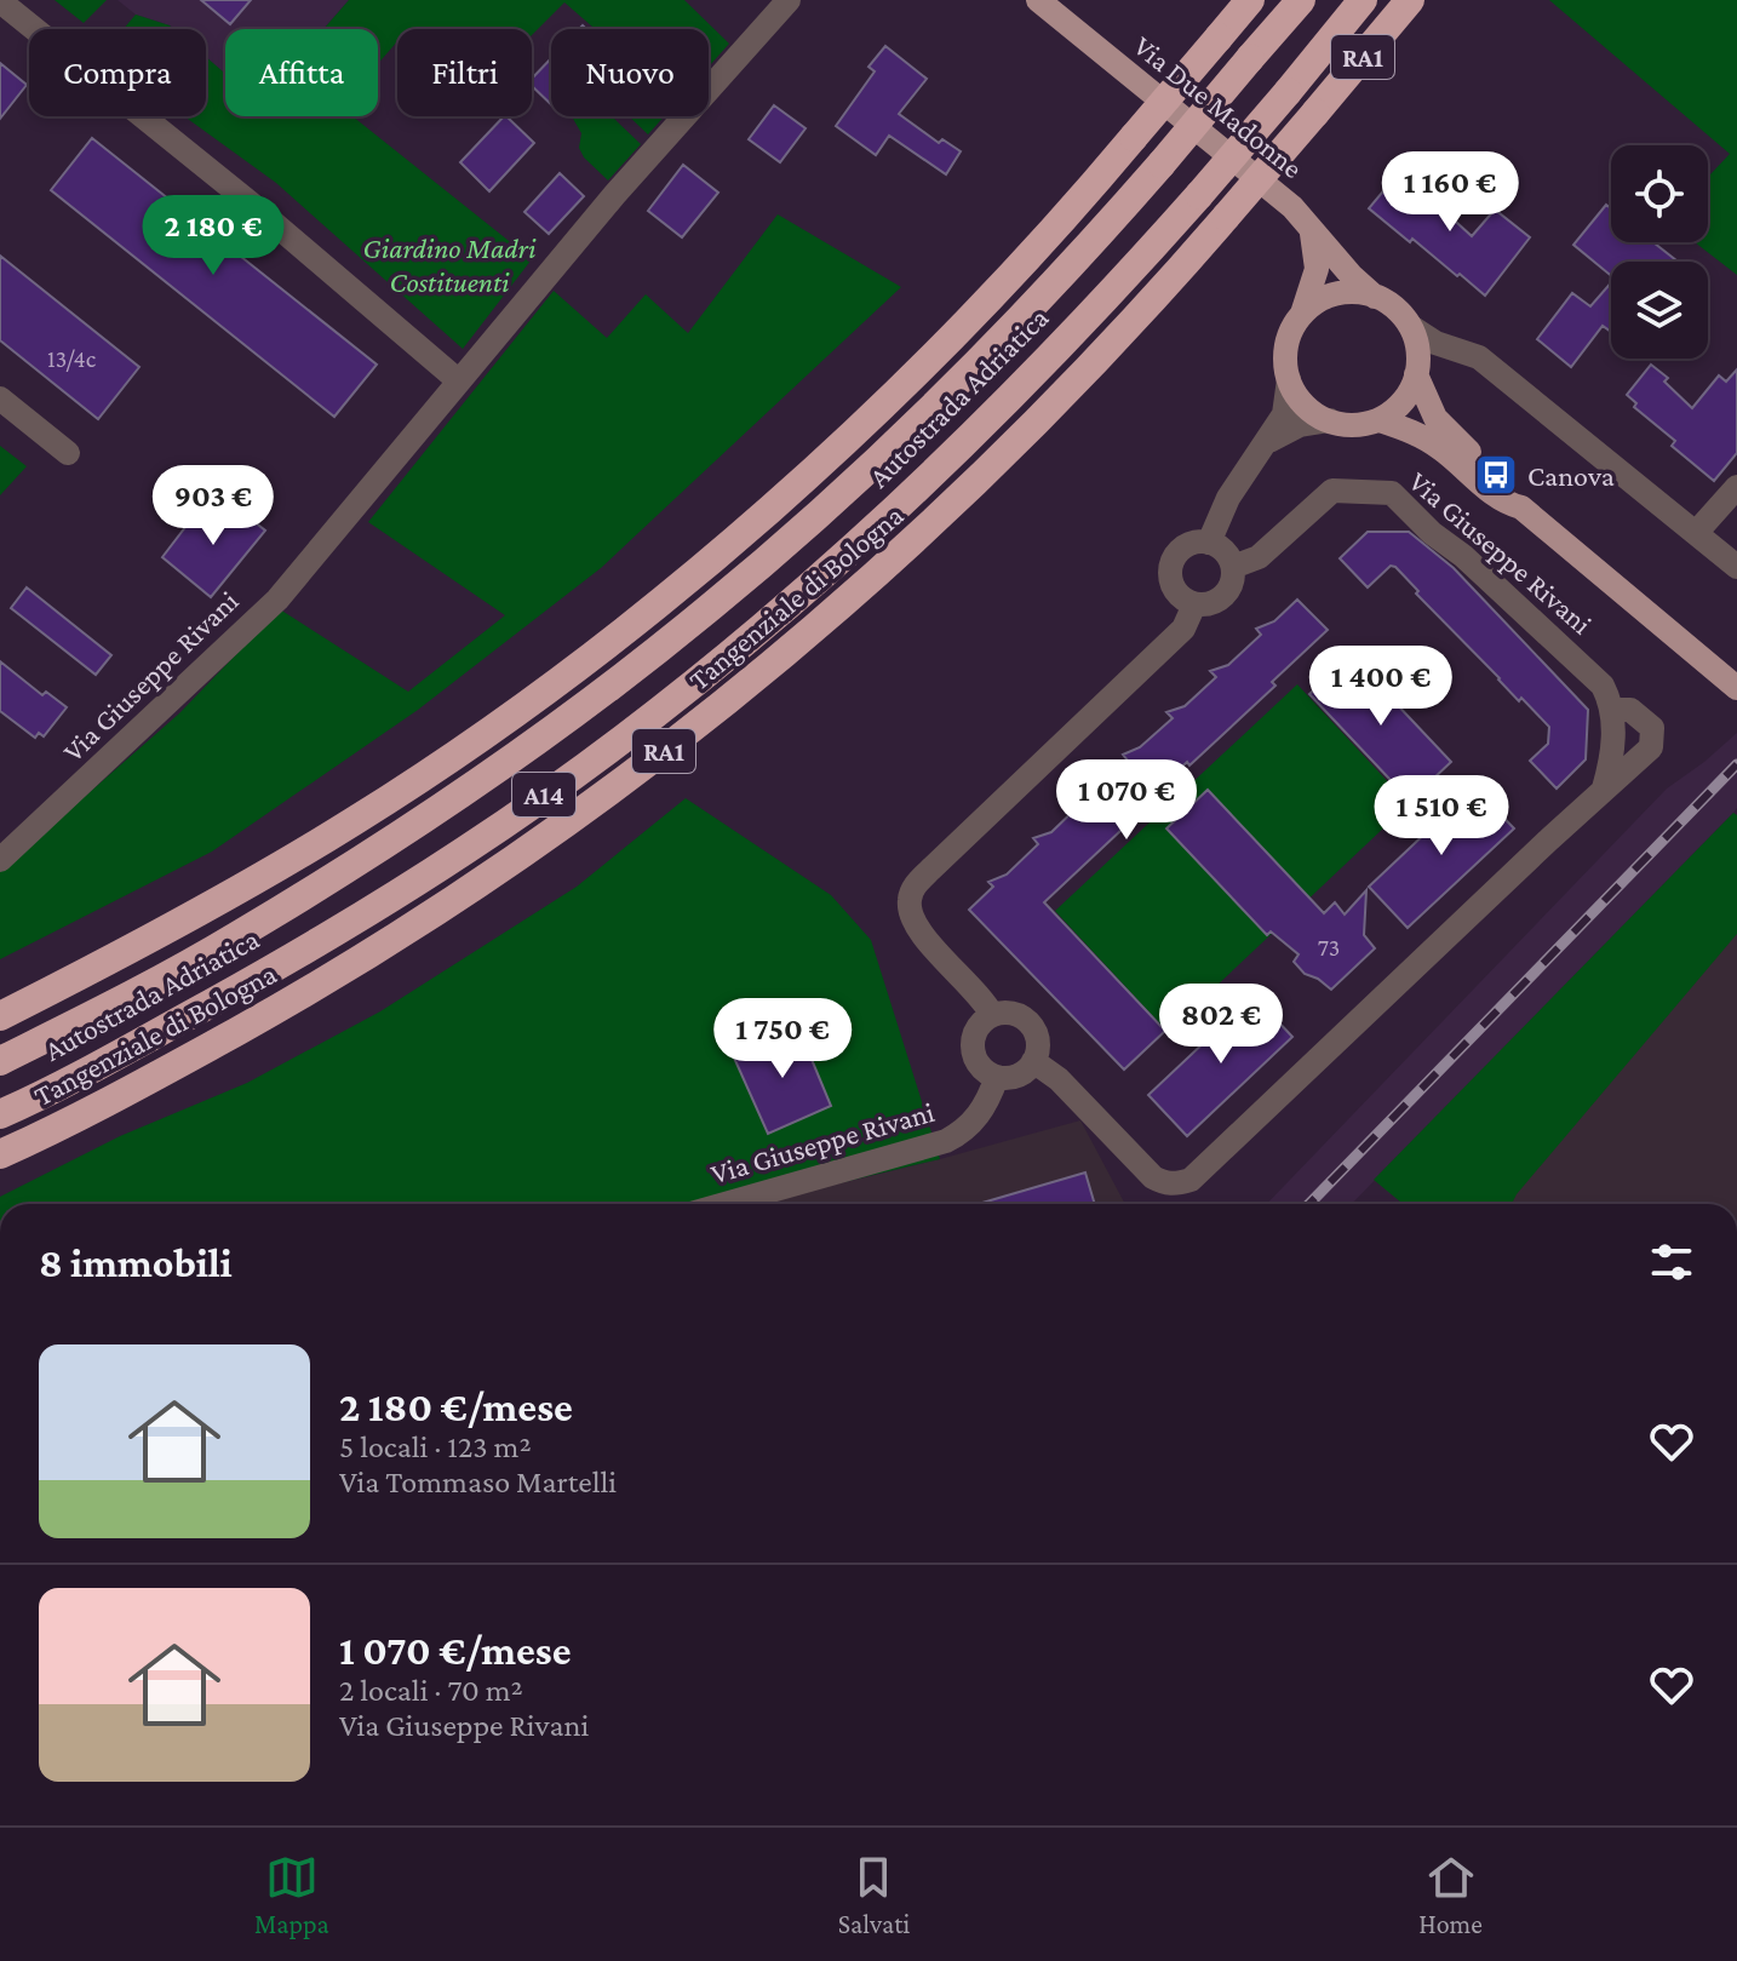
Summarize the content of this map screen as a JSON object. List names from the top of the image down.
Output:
{
  "streets": {
    "highway": [
      "RA1",
      "Autostrada Adriatica",
      "Tangenziale di Bologna",
      "A14"
    ],
    "main road": ["Via Due Madonne"],
    "street": ["Via Giuseppe Rivani"]
  },
  "parks": ["Giardino Madri Costituenti"],
  "places": {
    "bus stop": ["Canova"]
  },
  "house_numbers": ["13/4c", "73"],
  "page": {
    "chip": [
      "Compra",
      "Affitta",
      "Filtri",
      "Nuovo"
    ],
    "price": [
      "1 160 €",
      "2 180 €",
      "903 €",
      "1 400 €",
      "1 070 €",
      "1 510 €",
      "802 €",
      "1 750 €"
    ],
    "heading": "8 immobili",
    "list": [
      {
        "name": "2 180 €/mese",
        "note": "5 locali · 123 m² · Via Tommaso Martelli"
      },
      {
        "name": "1 070 €/mese",
        "note": "2 locali · 70 m² · Via Giuseppe Rivani"
      }
    ],
    "tabs": ["Mappa", "Salvati", "Home"]
  }
}
